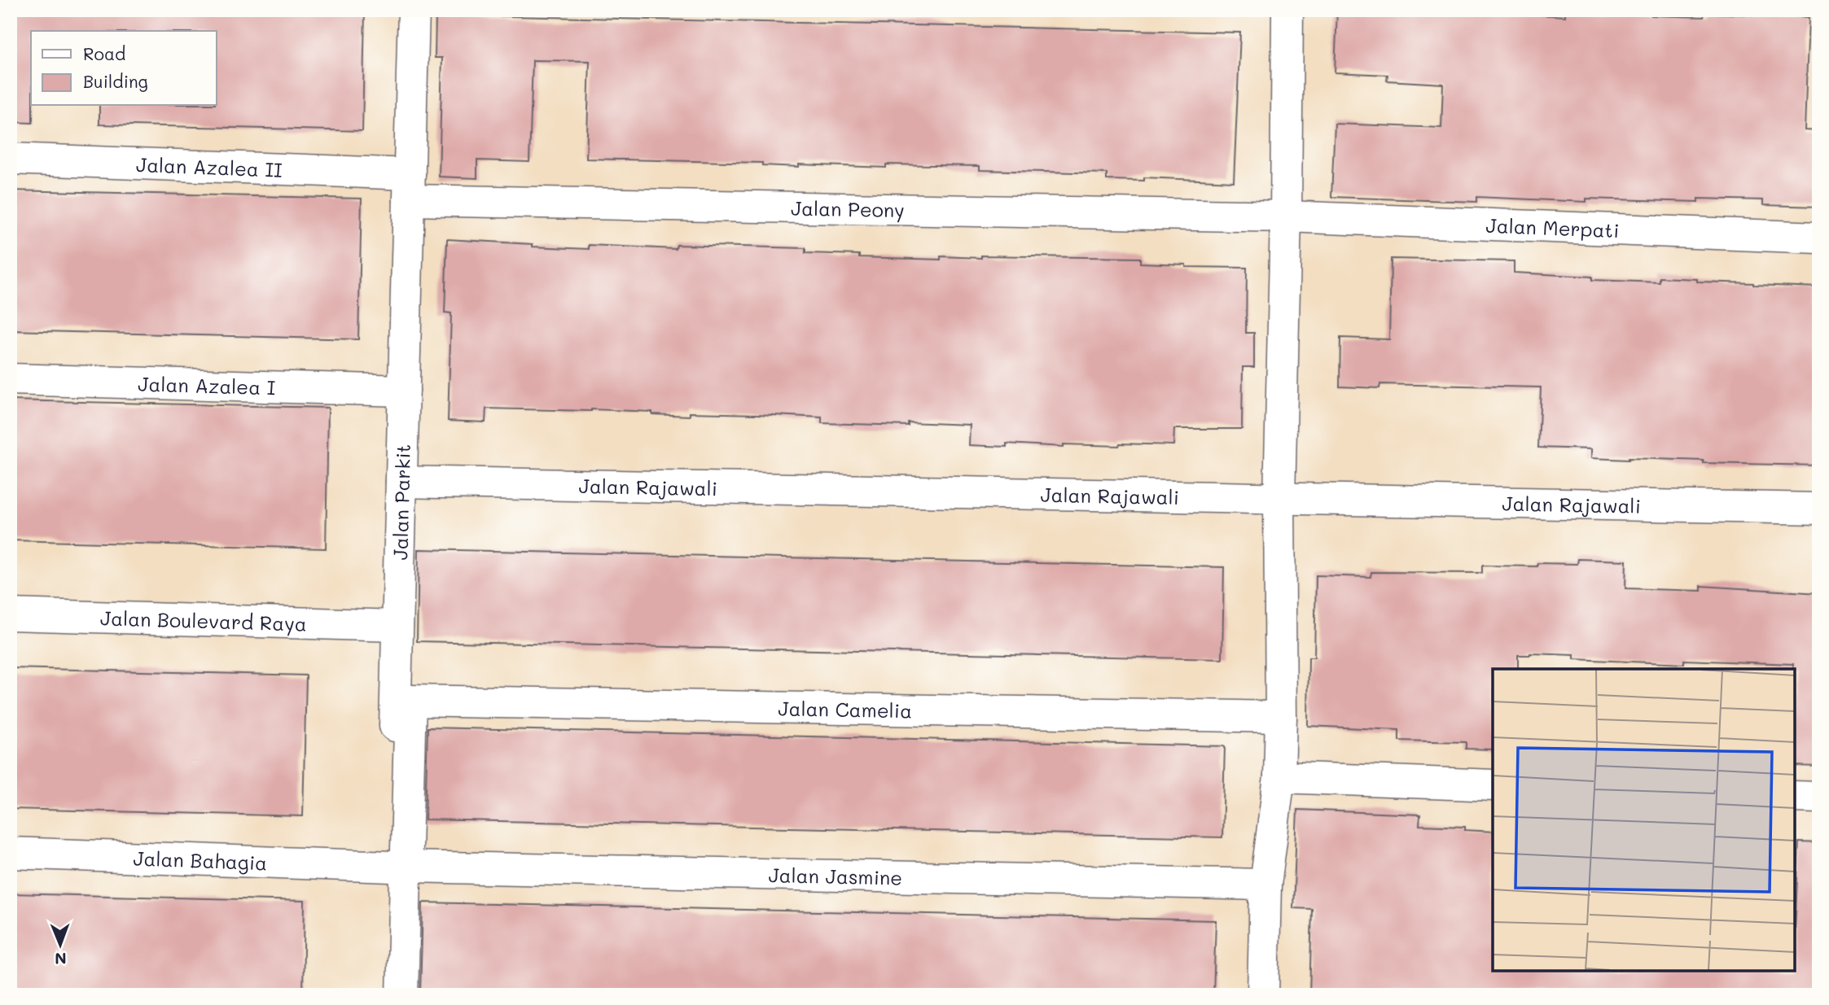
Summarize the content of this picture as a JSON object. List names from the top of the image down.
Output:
{
  "streets": {
    "street": [
      "Jalan Azalea II",
      "Jalan Peony",
      "Jalan Merpati",
      "Jalan Azalea I",
      "Jalan Rajawali",
      "Jalan Parkit",
      "Jalan Boulevard Raya",
      "Jalan Camelia",
      "Jalan Bahagia",
      "Jalan Jasmine"
    ]
  },
  "crossings": [
    ["Jalan Azalea II", "Jalan Peony"],
    ["Jalan Azalea II", "Jalan Parkit"],
    ["Jalan Peony", "Jalan Merpati"],
    ["Jalan Peony", "Jalan Parkit"],
    ["Jalan Azalea I", "Jalan Parkit"],
    ["Jalan Rajawali", "Jalan Parkit"],
    ["Jalan Parkit", "Jalan Boulevard Raya"],
    ["Jalan Parkit", "Jalan Camelia"],
    ["Jalan Parkit", "Jalan Bahagia"],
    ["Jalan Parkit", "Jalan Jasmine"],
    ["Jalan Camelia", "Jalan Bahagia"],
    ["Jalan Camelia", "Jalan Jasmine"],
    ["Jalan Bahagia", "Jalan Jasmine"]
  ],
  "legend": ["Road", "Building"],
  "north": "bottom"
}
